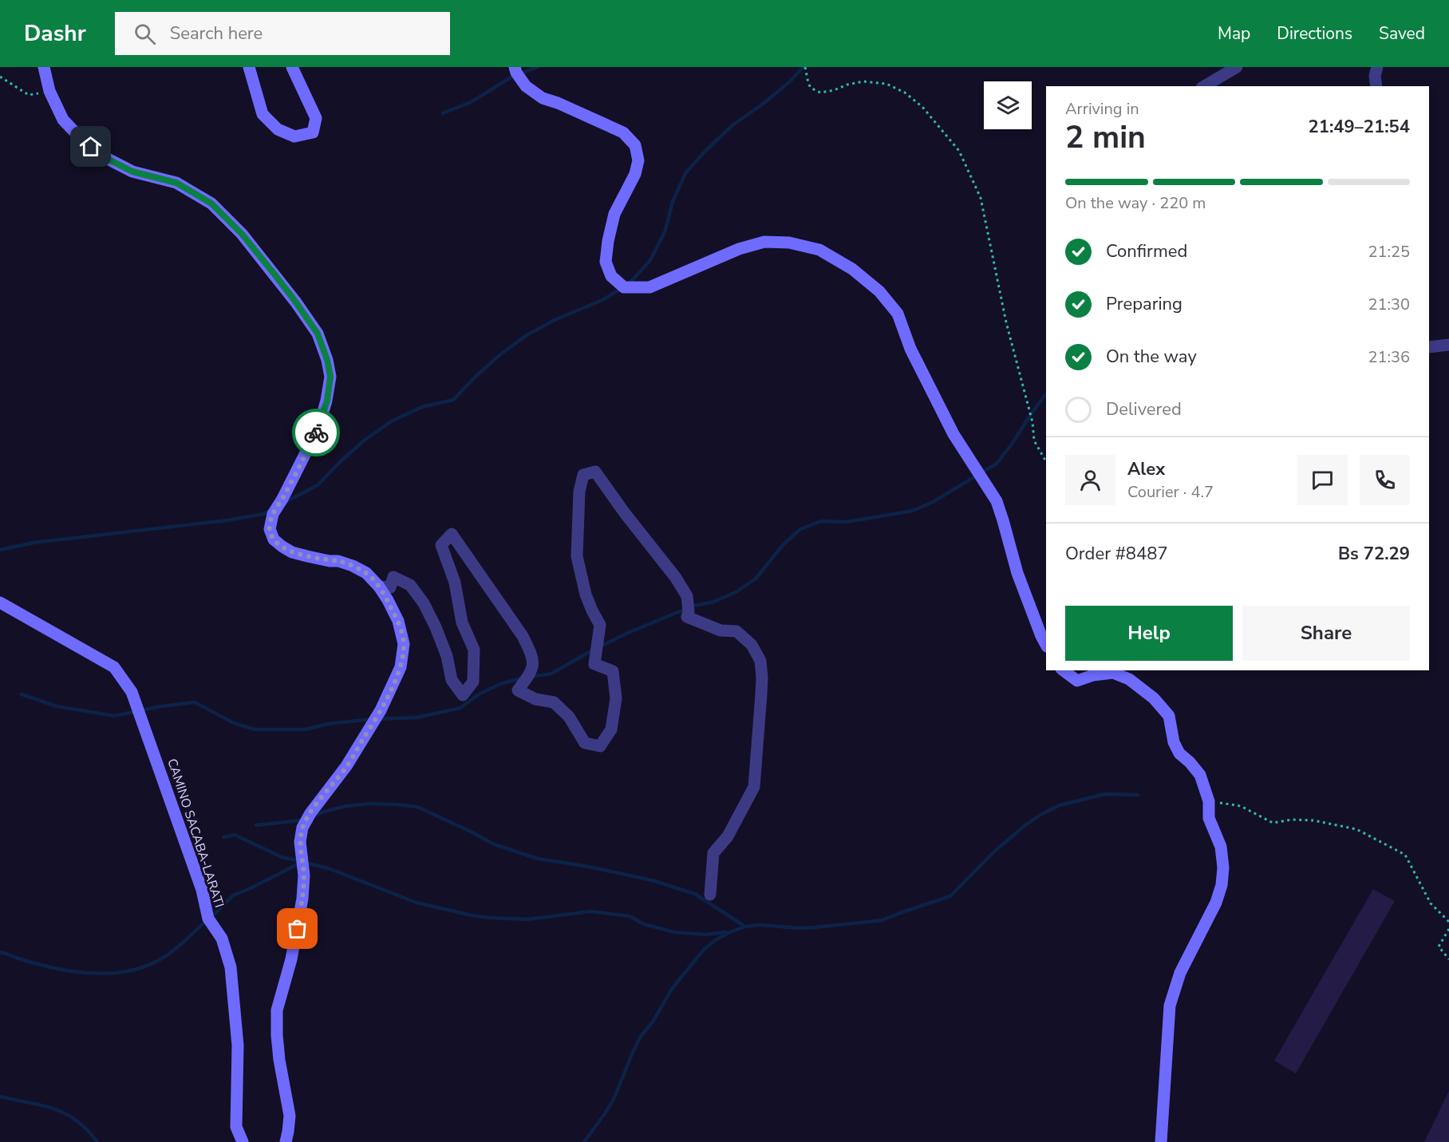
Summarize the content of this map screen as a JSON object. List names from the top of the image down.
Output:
{
  "streets": {
    "street": ["CAMINO SACABA-LARATI"]
  },
  "page": {
    "header": "Dashr",
    "search": "Search here",
    "nav": ["Map", "Directions", "Saved"],
    "heading": ["2 min", "Arriving in", "21:49–21:54"],
    "panel": [
      "Alex",
      "Courier · 4.7",
      "Order #8487",
      "Bs 72.29"
    ],
    "bar": "On the way · 220 m",
    "list": [
      ["Confirmed", "21:25"],
      ["Preparing", "21:30"],
      ["On the way", "21:36"],
      "Delivered"
    ],
    "buttons": ["Help", "Share"]
  }
}
